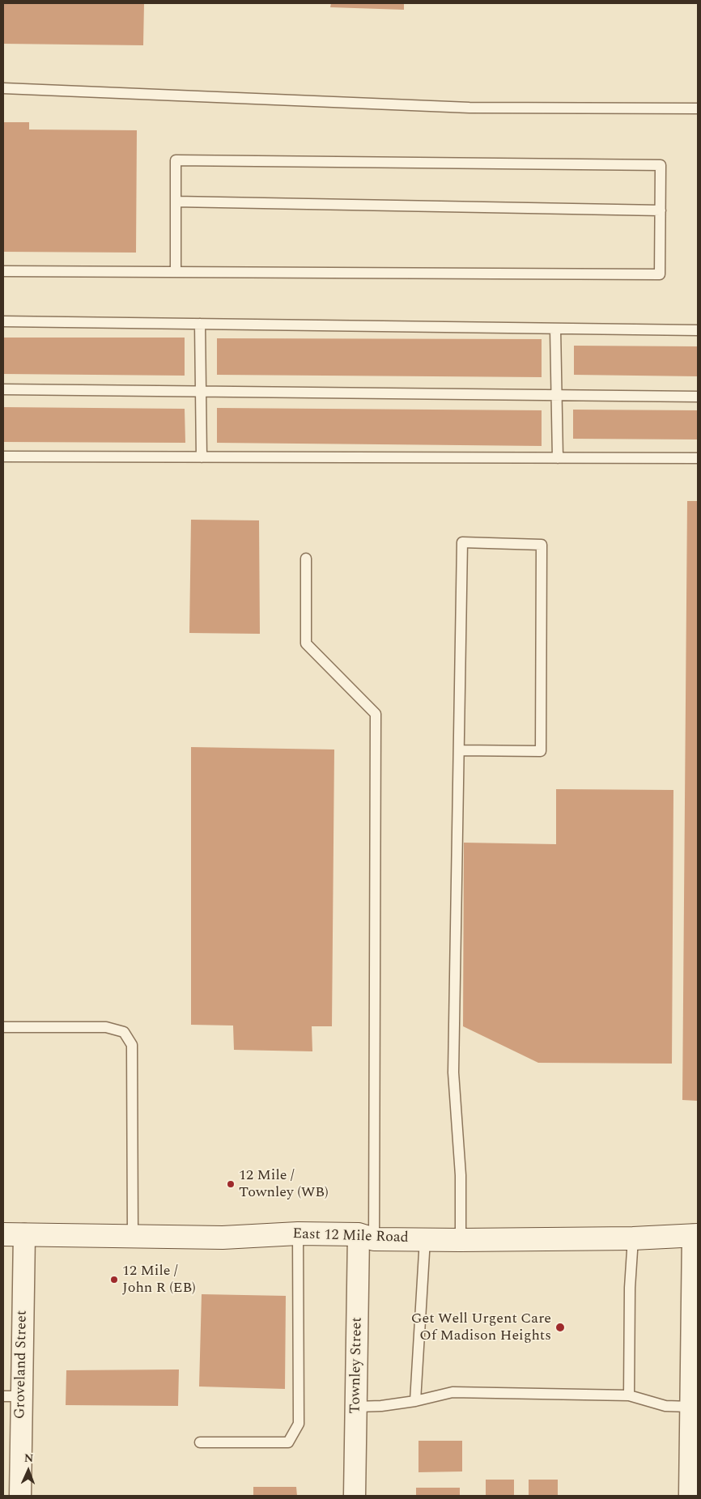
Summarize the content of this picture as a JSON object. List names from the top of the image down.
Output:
{
  "streets": {
    "main road": ["East 12 Mile Road"],
    "street": ["Groveland Street", "Townley Street"]
  },
  "crossings": [
    ["East 12 Mile Road", "Groveland Street"],
    ["East 12 Mile Road", "Townley Street"]
  ],
  "places": ["12 Mile / Townley (WB)", "12 Mile / John R (EB)", "Get Well Urgent Care Of Madison Heights"],
  "north": "top"
}
